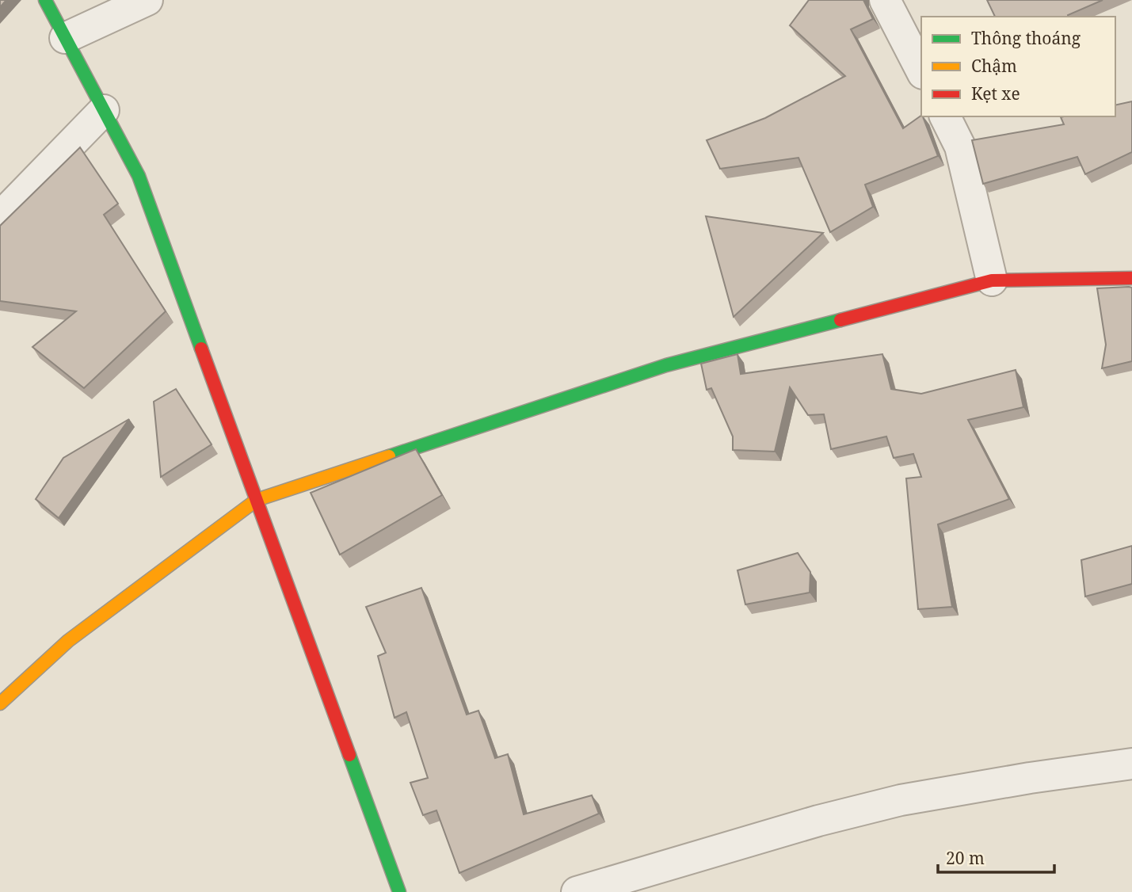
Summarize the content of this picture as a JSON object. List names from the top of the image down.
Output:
{
  "legend": ["Thông thoáng", "Chậm", "Kẹt xe"],
  "scale_bar": "20 m"
}
